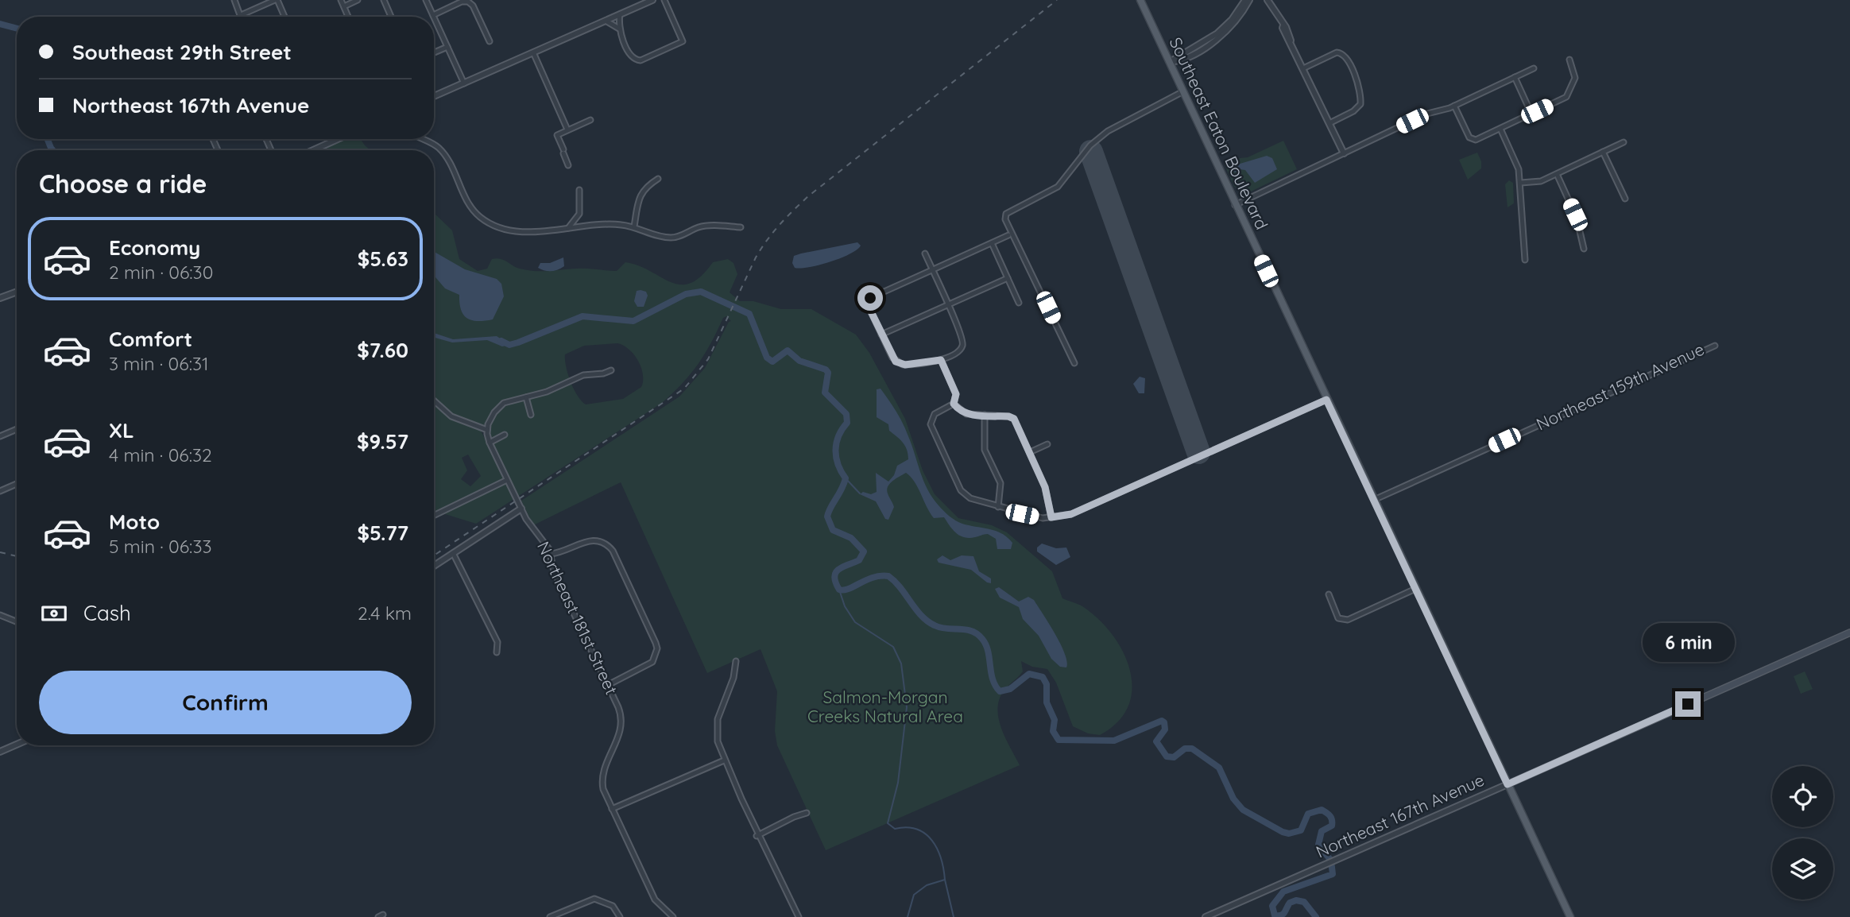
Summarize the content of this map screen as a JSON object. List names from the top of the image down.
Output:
{
  "streets": {
    "main road": ["Southeast Eaton Boulevard", "Northeast 167th Avenue"],
    "street": ["Northeast 159th Avenue", "Northeast 181st Street"]
  },
  "crossings": [
    ["Southeast Eaton Boulevard", "Northeast 159th Avenue"],
    ["Southeast Eaton Boulevard", "Northeast 167th Avenue"]
  ],
  "parks": ["Salmon-Morgan Creeks Natural Area"],
  "page": {
    "banner": ["Southeast 29th Street", "Northeast 167th Avenue"],
    "heading": "Choose a ride",
    "list": [
      {
        "name": "Economy",
        "note": "2 min · 06:30",
        "value": "$5.63"
      },
      {
        "name": "Comfort",
        "note": "3 min · 06:31",
        "value": "$7.60"
      },
      {
        "name": "XL",
        "note": "4 min · 06:32",
        "value": "$9.57"
      },
      {
        "name": "Moto",
        "note": "5 min · 06:33",
        "value": "$5.77"
      }
    ],
    "pay": ["Cash", "2.4 km"],
    "bubble": "6 min",
    "buttons": "Confirm"
  }
}
